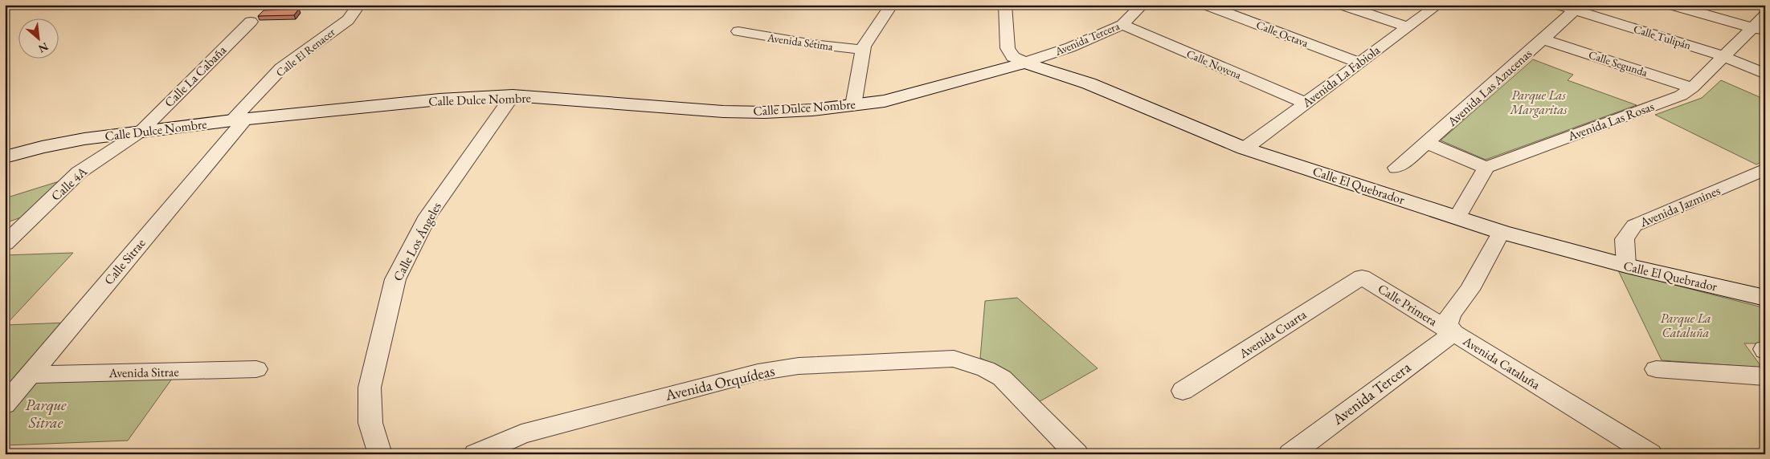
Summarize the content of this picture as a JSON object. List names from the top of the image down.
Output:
{
  "streets": {
    "street": [
      "Calle Octava",
      "Calle Tulipán",
      "Avenida Tercera",
      "Avenida Sétima",
      "Calle El Renacer",
      "Calle Segunda",
      "Calle Novena",
      "Calle La Cabaña",
      "Avenida La Fabiola",
      "Avenida Las Azucenas",
      "Calle Dulce Nombre",
      "Avenida Las Rosas",
      "Calle 4A",
      "Calle El Quebrador",
      "Avenida Jazmines",
      "Calle Los Ángeles",
      "Calle Sitrae",
      "Calle Primera",
      "Avenida Cuarta",
      "Avenida Cataluña",
      "Avenida Sitrae",
      "Avenida Orquídeas"
    ]
  },
  "crossings": [
    ["Calle Octava", "Avenida La Fabiola"],
    ["Calle Tulipán", "Avenida Las Azucenas"],
    ["Calle Tulipán", "Avenida Las Rosas"],
    ["Avenida Tercera", "Calle Novena"],
    ["Avenida Tercera", "Calle Dulce Nombre"],
    ["Avenida Tercera", "Calle El Quebrador"],
    ["Avenida Tercera", "Calle Primera"],
    ["Avenida Tercera", "Avenida Cataluña"],
    ["Calle Segunda", "Avenida Las Azucenas"],
    ["Calle Segunda", "Avenida Las Rosas"],
    ["Calle Novena", "Avenida La Fabiola"],
    ["Calle La Cabaña", "Calle Dulce Nombre"],
    ["Calle La Cabaña", "Calle 4A"],
    ["Avenida La Fabiola", "Calle El Quebrador"],
    ["Calle Dulce Nombre", "Calle 4A"],
    ["Calle Dulce Nombre", "Calle El Quebrador"],
    ["Calle Dulce Nombre", "Calle Los Ángeles"],
    ["Calle Dulce Nombre", "Calle Sitrae"],
    ["Calle El Quebrador", "Avenida Jazmines"],
    ["Calle El Quebrador", "Avenida Cataluña"],
    ["Calle Sitrae", "Avenida Sitrae"],
    ["Calle Primera", "Avenida Cuarta"],
    ["Calle Primera", "Avenida Cataluña"]
  ],
  "parks": ["Parque Las Margaritas", "Parque La Cataluña", "Parque Sitrae"],
  "north": "bottom right"
}
